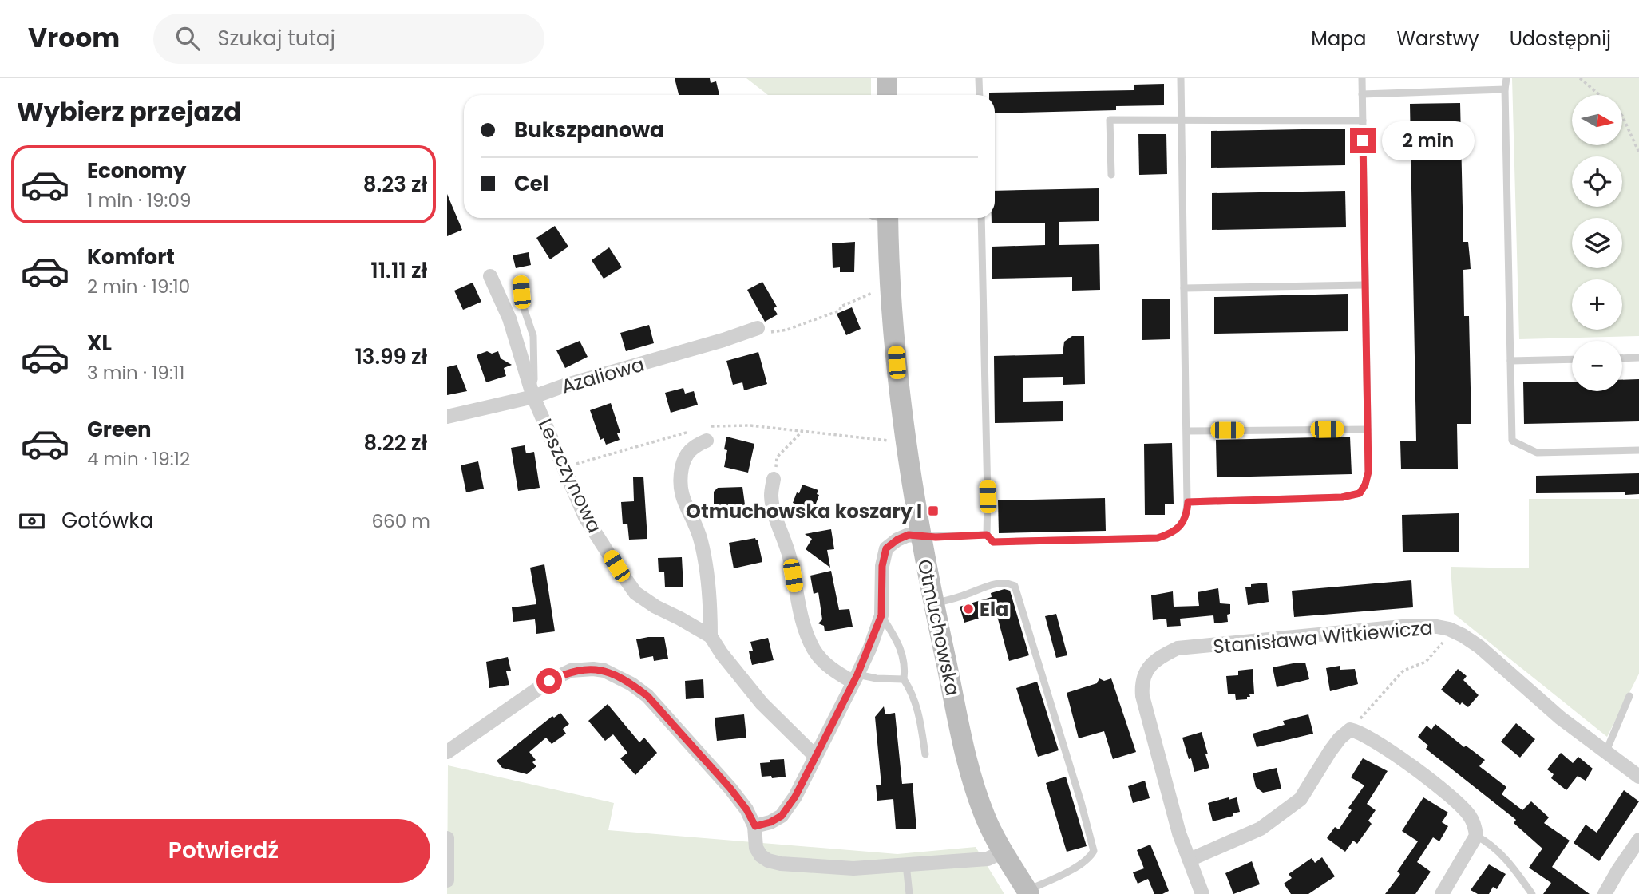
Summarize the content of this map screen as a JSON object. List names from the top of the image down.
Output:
{
  "streets": {
    "main road": ["Otmuchowska"],
    "street": ["Azaliowa", "Leszczynowa", "Stanisława Witkiewicza"]
  },
  "crossings": [
    ["Azaliowa", "Leszczynowa"]
  ],
  "places": {
    "transit": ["Otmuchowska koszary I"],
    "other": ["Ela"]
  },
  "north": "right",
  "page": {
    "header": "Vroom",
    "search": "Szukaj tutaj",
    "nav": ["Mapa", "Warstwy", "Udostępnij"],
    "heading": "Wybierz przejazd",
    "map_buttons": ["+", "−"],
    "banner": ["Bukszpanowa", "Cel"],
    "bubble": "2 min",
    "list": [
      {
        "name": "Economy",
        "note": "1 min · 19:09",
        "value": "8.23 zł"
      },
      {
        "name": "Komfort",
        "note": "2 min · 19:10",
        "value": "11.11 zł"
      },
      {
        "name": "XL",
        "note": "3 min · 19:11",
        "value": "13.99 zł"
      },
      {
        "name": "Green",
        "note": "4 min · 19:12",
        "value": "8.22 zł"
      }
    ],
    "pay": ["Gotówka", "660 m"],
    "buttons": "Potwierdź"
  }
}
